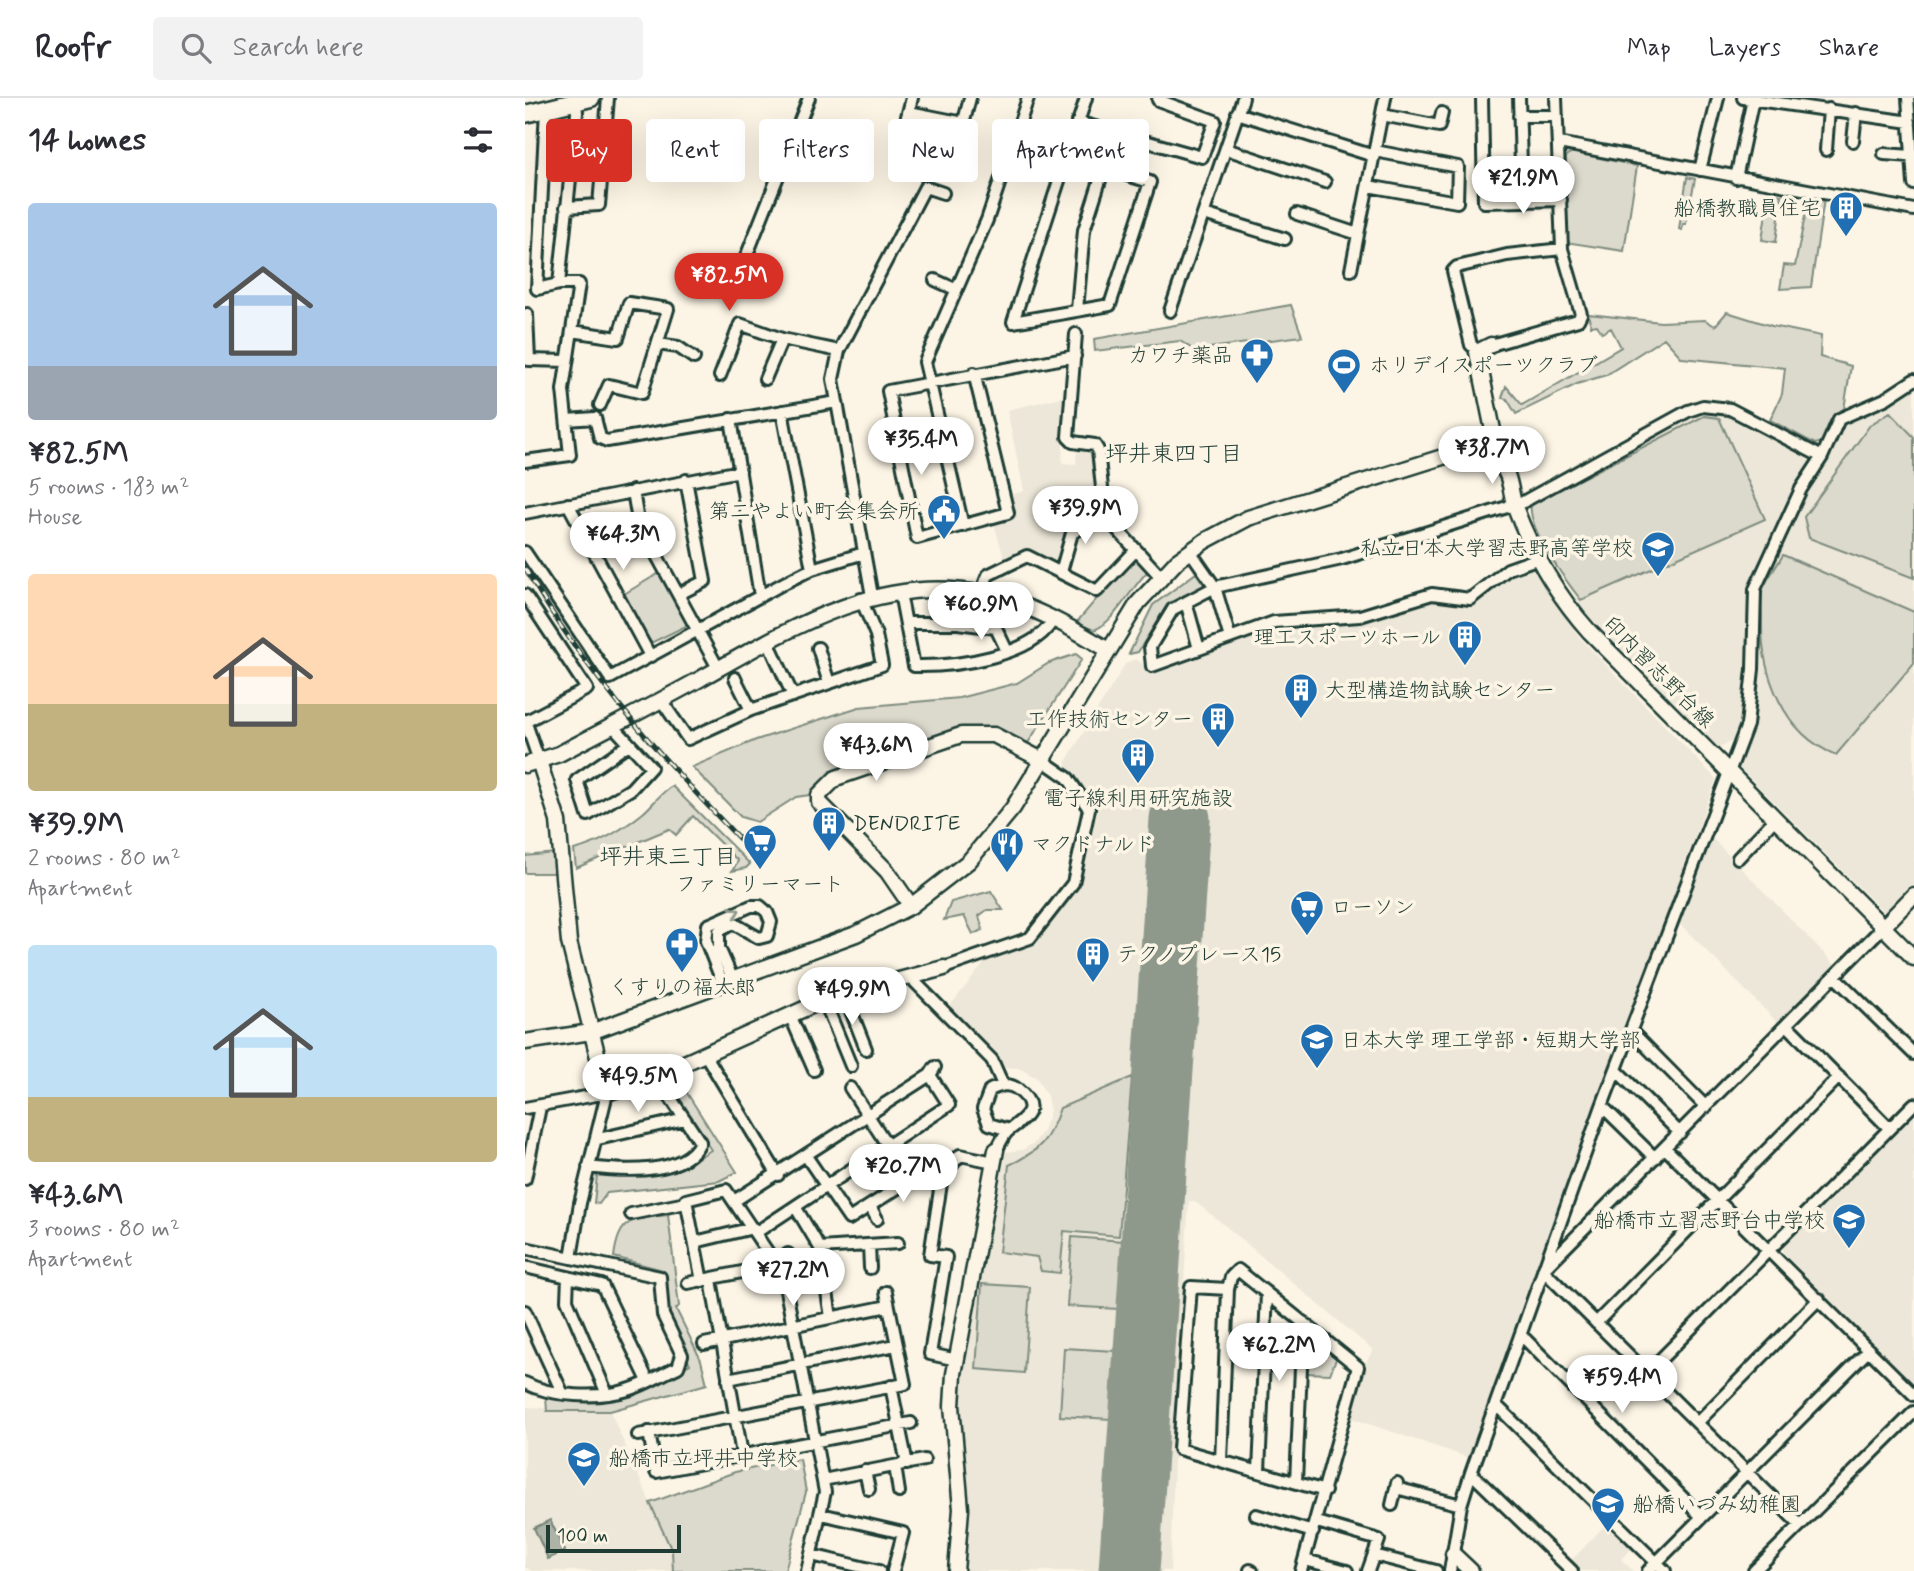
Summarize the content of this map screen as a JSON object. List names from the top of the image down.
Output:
{
  "streets": {
    "street": ["印内習志野台線"]
  },
  "districts": ["坪井東四丁目", "坪井東三丁目"],
  "places": {
    "building": [
      "船橋教職員住宅",
      "理工スポーツホール",
      "大型構造物試験センター",
      "工作技術センター",
      "電子線利用研究施設",
      "DENDRITE",
      "テクノプレース15"
    ],
    "pharmacy": ["カワチ薬品", "くすりの福太郎"],
    "sports": ["ホリデイスポーツクラブ"],
    "public building": ["第二やよい町会集会所"],
    "school or university": [
      "私立日本大学習志野高等学校",
      "日本大学 理工学部・短期大学部",
      "船橋市立習志野台中学校",
      "船橋市立坪井中学校",
      "船橋いづみ幼稚園"
    ],
    "supermarket": ["ファミリーマート", "ローソン"],
    "restaurant": ["マクドナルド"]
  },
  "scale_bar": "100 m",
  "page": {
    "header": "Roofr",
    "search": "Search here",
    "nav": ["Map", "Layers", "Share"],
    "heading": "14 homes",
    "chip": [
      "Buy",
      "Rent",
      "Filters",
      "New",
      "Apartment"
    ],
    "price": [
      "¥21.9M",
      "¥82.5M",
      "¥35.4M",
      "¥38.7M",
      "¥39.9M",
      "¥64.3M",
      "¥60.9M",
      "¥43.6M",
      "¥49.9M",
      "¥49.5M",
      "¥20.7M",
      "¥27.2M",
      "¥62.2M",
      "¥59.4M"
    ],
    "list": [
      {
        "name": "¥82.5M",
        "note": "5 rooms · 183 m² · House"
      },
      {
        "name": "¥39.9M",
        "note": "2 rooms · 80 m² · Apartment"
      },
      {
        "name": "¥43.6M",
        "note": "3 rooms · 80 m² · Apartment"
      }
    ],
    "scale": "100 m"
  }
}
